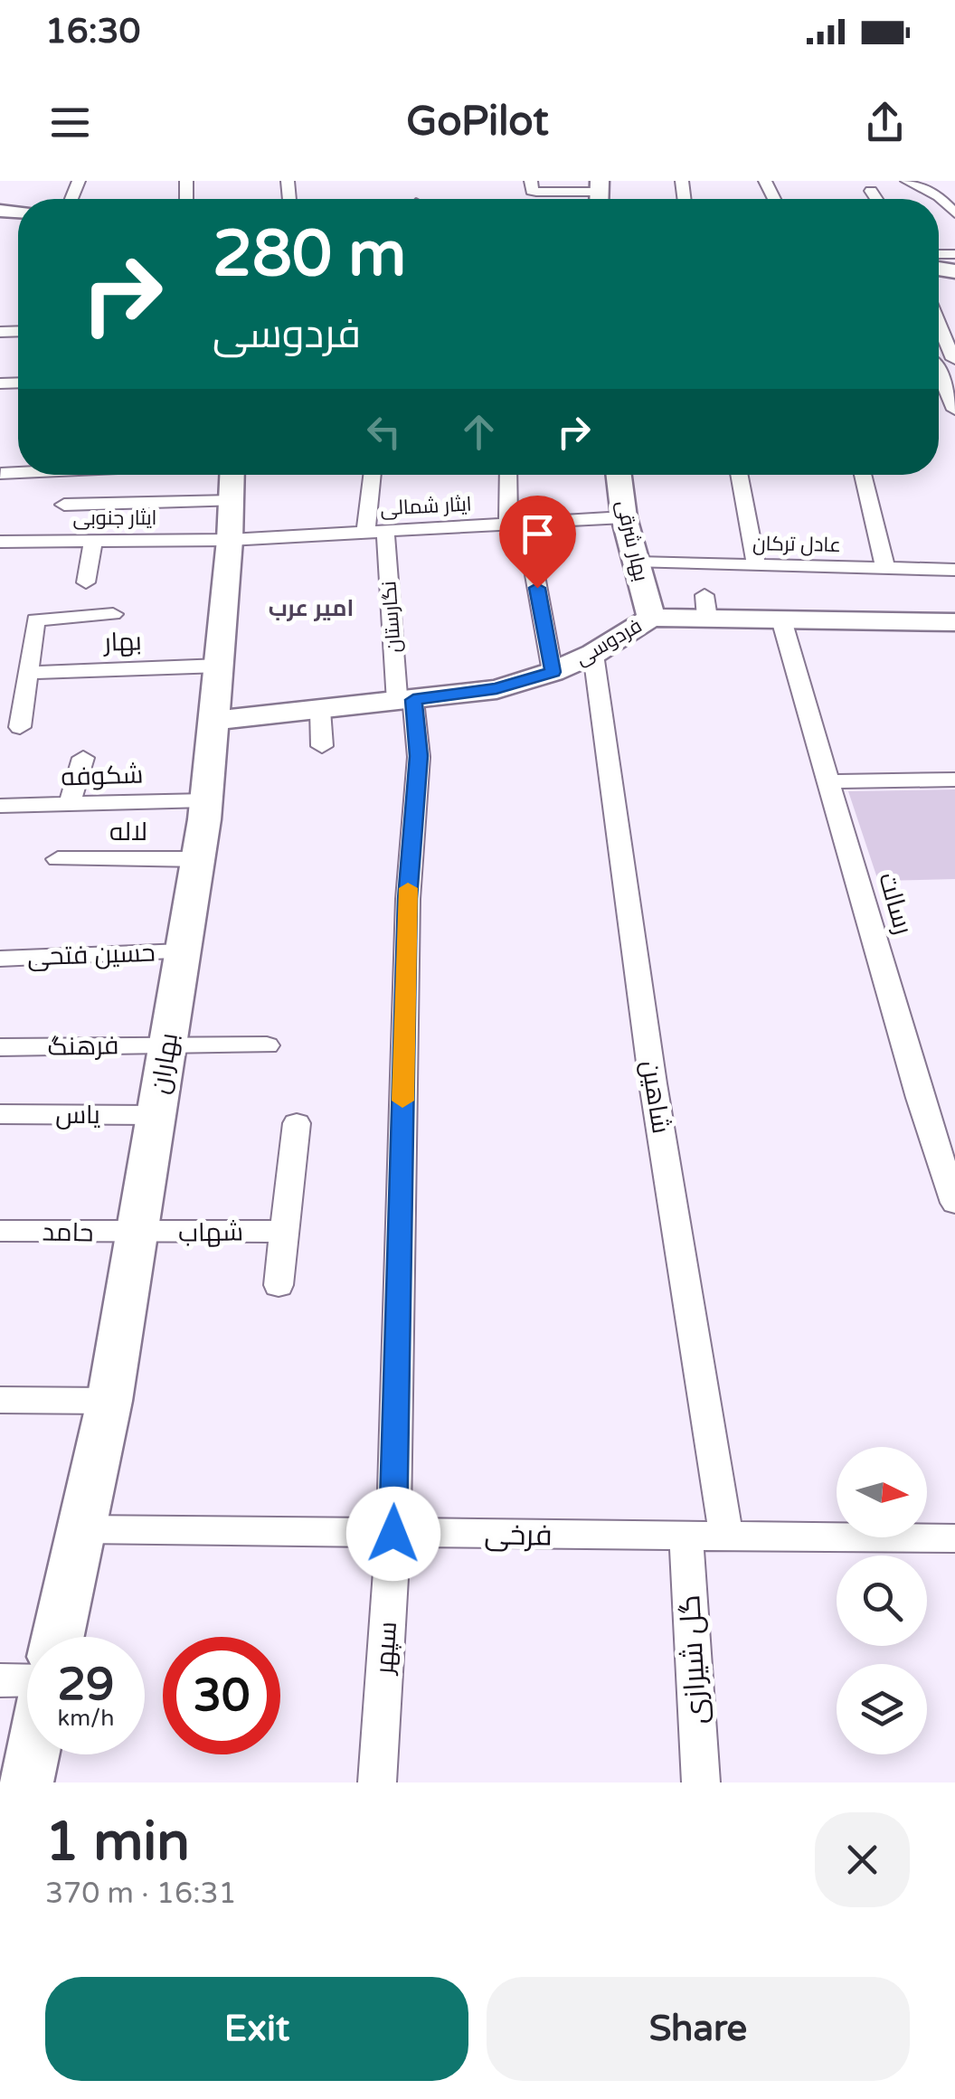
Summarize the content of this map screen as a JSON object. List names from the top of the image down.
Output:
{
  "streets": {
    "street": [
      "ایثار شمالی",
      "ایثار جنوبی",
      "بهار شرقی",
      "عادل ترکان",
      "نگارستان",
      "بهار",
      "فردوسی",
      "شکوفه",
      "لاله",
      "رسالت",
      "حسین فتحی",
      "فرهنگ",
      "بهاران",
      "شاهین",
      "یاس",
      "حامد",
      "شهاب",
      "فرخی",
      "سپهر",
      "گل شیرازی"
    ]
  },
  "crossings": [
    ["ایثار شمالی", "ایثار جنوبی"],
    ["ایثار شمالی", "بهار شرقی"],
    ["ایثار شمالی", "نگارستان"],
    ["ایثار شمالی", "بهاران"],
    ["ایثار جنوبی", "بهاران"],
    ["بهار شرقی", "عادل ترکان"],
    ["بهار شرقی", "فردوسی"],
    ["نگارستان", "فردوسی"],
    ["نگارستان", "سپهر"],
    ["بهار", "بهاران"],
    ["فردوسی", "رسالت"],
    ["فردوسی", "بهاران"],
    ["فردوسی", "شاهین"],
    ["فردوسی", "سپهر"],
    ["شکوفه", "بهاران"],
    ["لاله", "بهاران"],
    ["حسین فتحی", "بهاران"],
    ["فرهنگ", "بهاران"],
    ["بهاران", "یاس"],
    ["بهاران", "حامد"],
    ["بهاران", "شهاب"],
    ["بهاران", "فرخی"],
    ["شاهین", "فرخی"],
    ["حامد", "شهاب"],
    ["فرخی", "سپهر"],
    ["فرخی", "گل شیرازی"]
  ],
  "districts": ["امیر عرب"],
  "north": "right",
  "page": {
    "status": "16:30",
    "header": "GoPilot",
    "turn": ["280 m", "فردوسی"],
    "speed": "29 km/h",
    "limit": "30",
    "heading": ["1 min", "370 m · 16:31"],
    "buttons": ["Exit", "Share"]
  }
}
